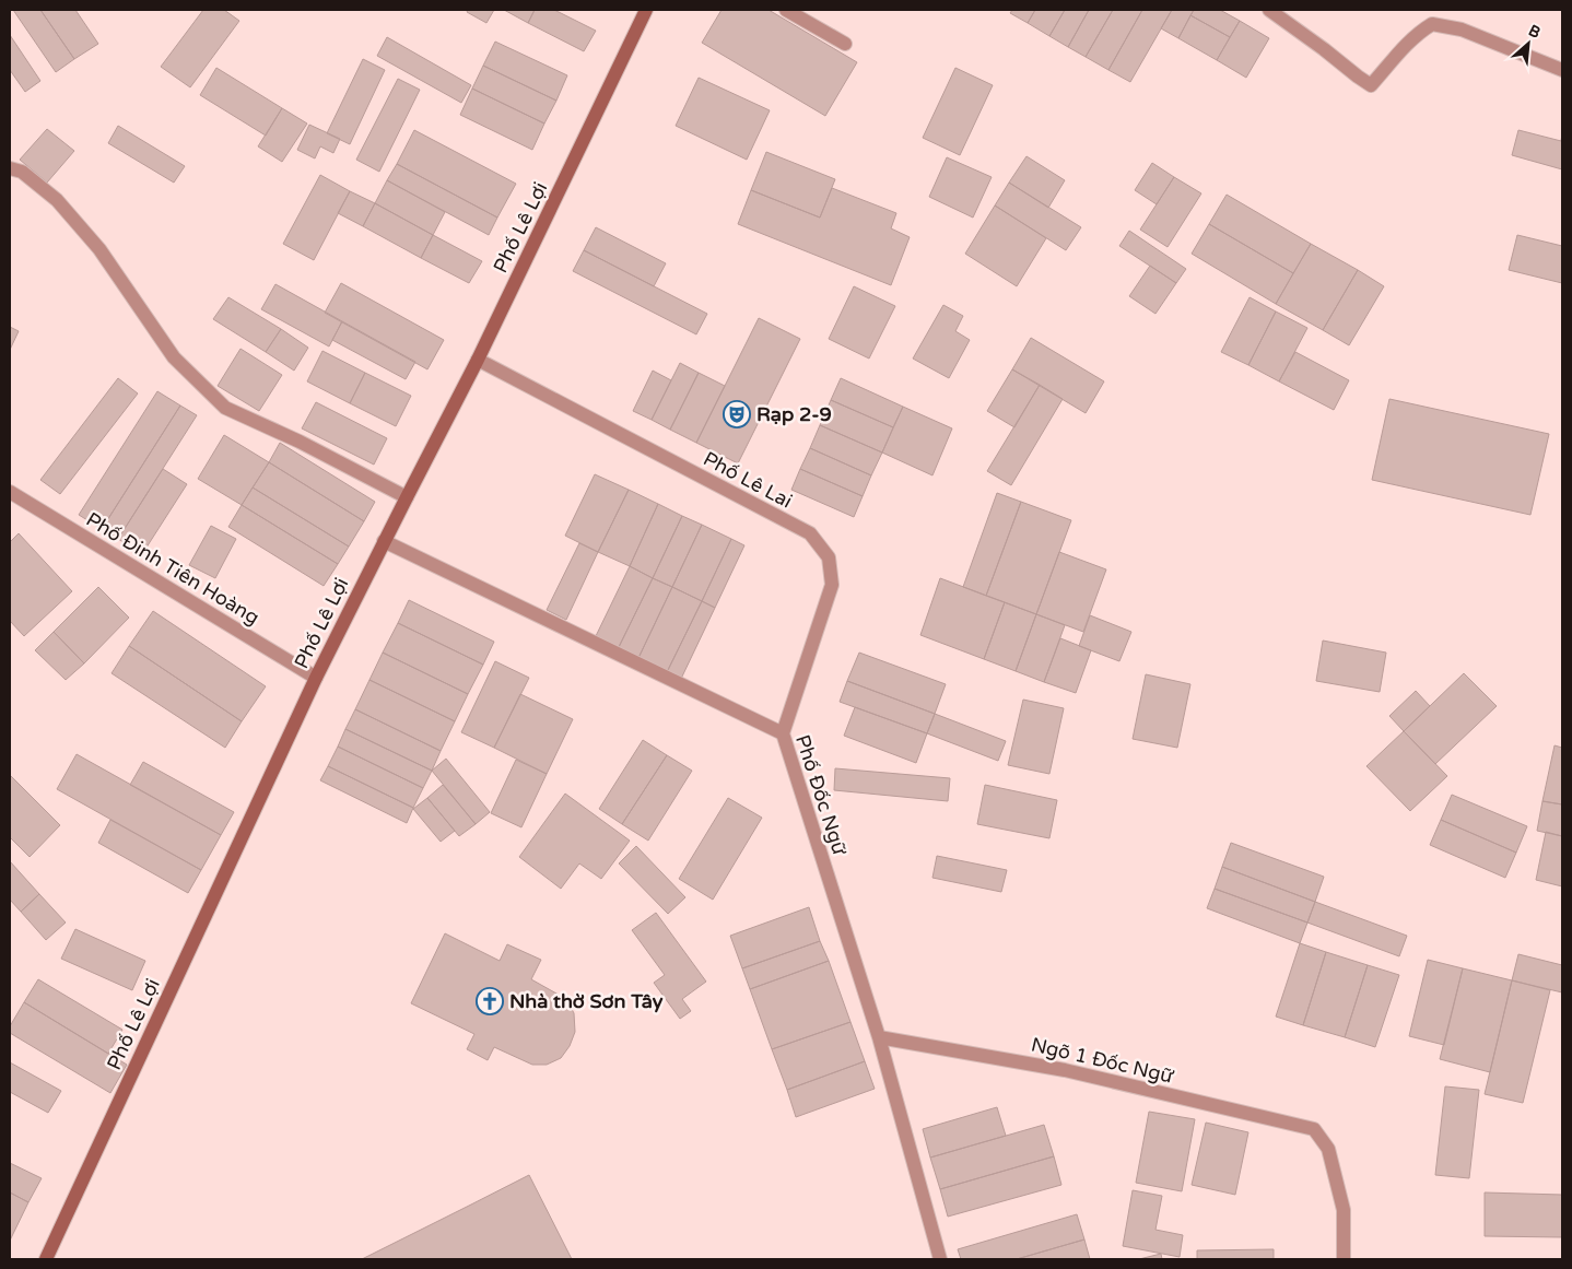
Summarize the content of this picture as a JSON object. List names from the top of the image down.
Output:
{
  "streets": {
    "main road": ["Phố Lê Lợi"],
    "street": [
      "Phố Lê Lai",
      "Phố Đinh Tiên Hoàng",
      "Phố Đốc Ngữ",
      "Ngõ 1 Đốc Ngữ"
    ]
  },
  "crossings": [
    ["Phố Lê Lợi", "Phố Lê Lai"],
    ["Phố Lê Lợi", "Phố Đinh Tiên Hoàng"],
    ["Phố Lê Lợi", "Phố Đốc Ngữ"],
    ["Phố Lê Lai", "Phố Đốc Ngữ"],
    ["Phố Đốc Ngữ", "Ngõ 1 Đốc Ngữ"]
  ],
  "places": {
    "theatre": ["Rạp 2-9"],
    "church": ["Nhà thờ Sơn Tây"]
  },
  "north": "top right"
}
